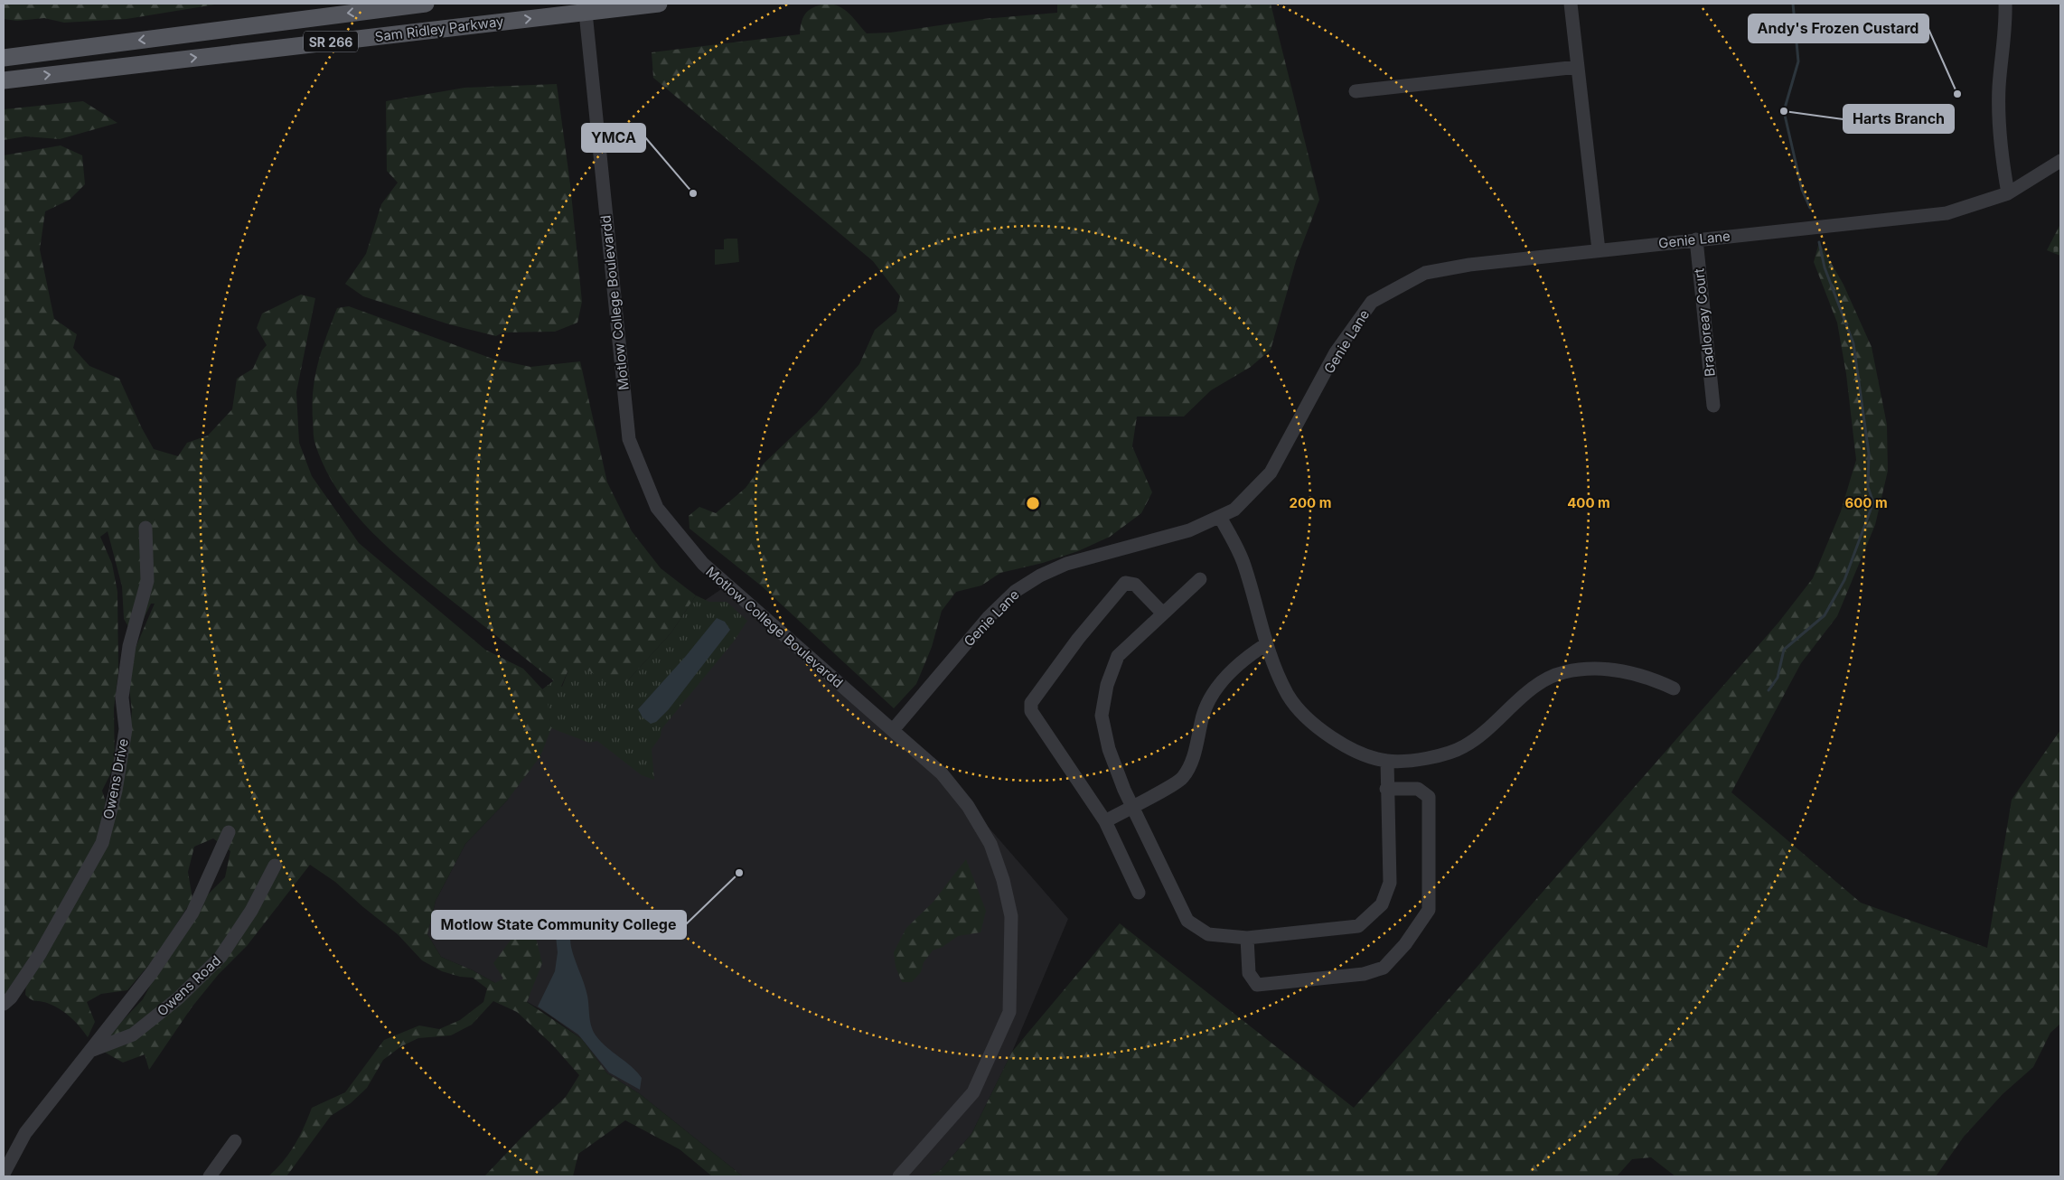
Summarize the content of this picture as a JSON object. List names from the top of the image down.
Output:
{
  "streets": {
    "main road": ["Sam Ridley Parkway", "SR 266"],
    "street": [
      "Genie Lane",
      "Motlow College Boulevardd",
      "Bradloreay Court",
      "Owens Drive",
      "Owens Road"
    ]
  },
  "crossings": [
    ["Sam Ridley Parkway", "Motlow College Boulevardd"],
    ["Genie Lane", "Motlow College Boulevardd"],
    ["Genie Lane", "Bradloreay Court"]
  ],
  "places": [
    "Andy's Frozen Custard",
    "Harts Branch",
    "YMCA",
    "Motlow State Community College"
  ],
  "rings": ["200 m", "400 m", "600 m"]
}
